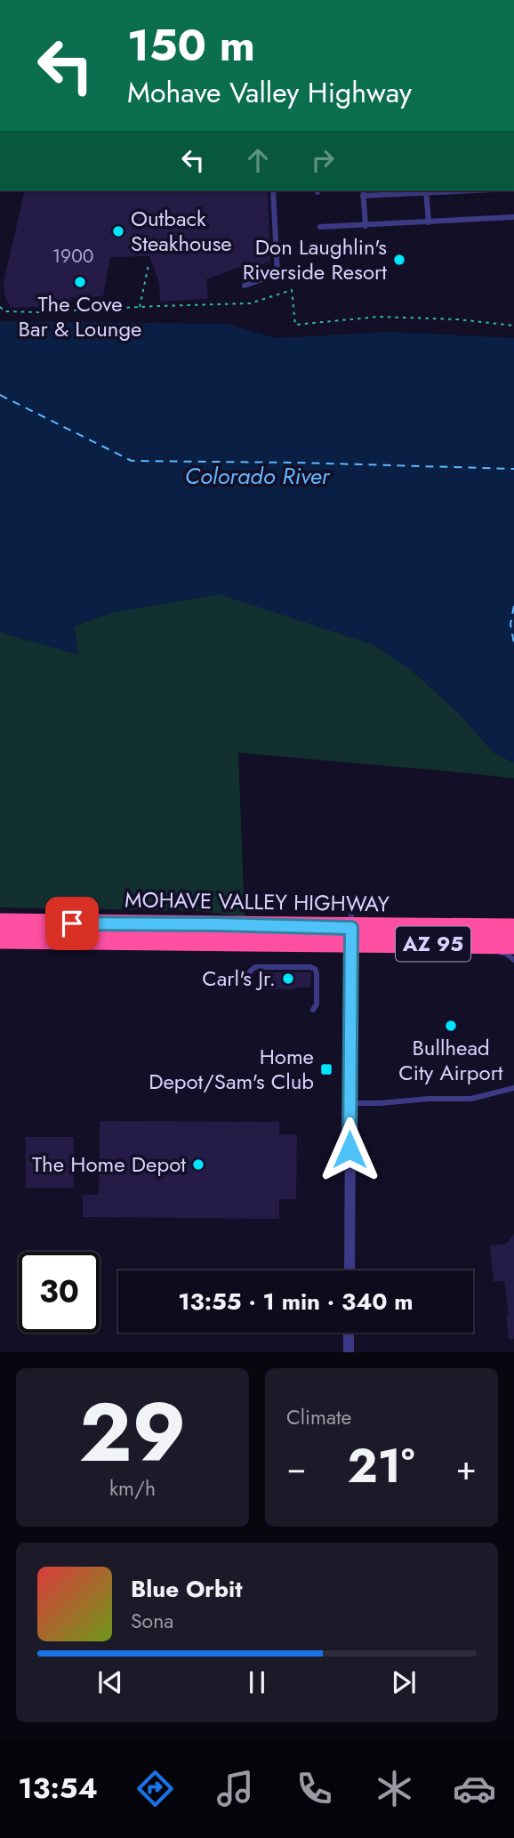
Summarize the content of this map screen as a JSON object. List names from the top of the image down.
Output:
{
  "streets": {
    "highway": ["MOHAVE VALLEY HIGHWAY", "AZ 95"]
  },
  "water": ["Colorado River"],
  "places": {
    "other": [
      "Outback Steakhouse",
      "Don Laughlin's Riverside Resort",
      "The Cove Bar & Lounge",
      "Carl's Jr.",
      "Bullhead City Airport",
      "The Home Depot"
    ],
    "transit": ["Home Depot/Sam's Club"]
  },
  "house_numbers": ["1900"],
  "page": {
    "turn": ["150 m", "Mohave Valley Highway"],
    "limit": "30",
    "trip": "13:55 · 1 min · 340 m",
    "tile": [
      ["29", "km/h"],
      "Climate"
    ],
    "heat": ["−", "21°", "+"],
    "song": ["Blue Orbit", "Sona"],
    "tabs": "13:54"
  }
}
